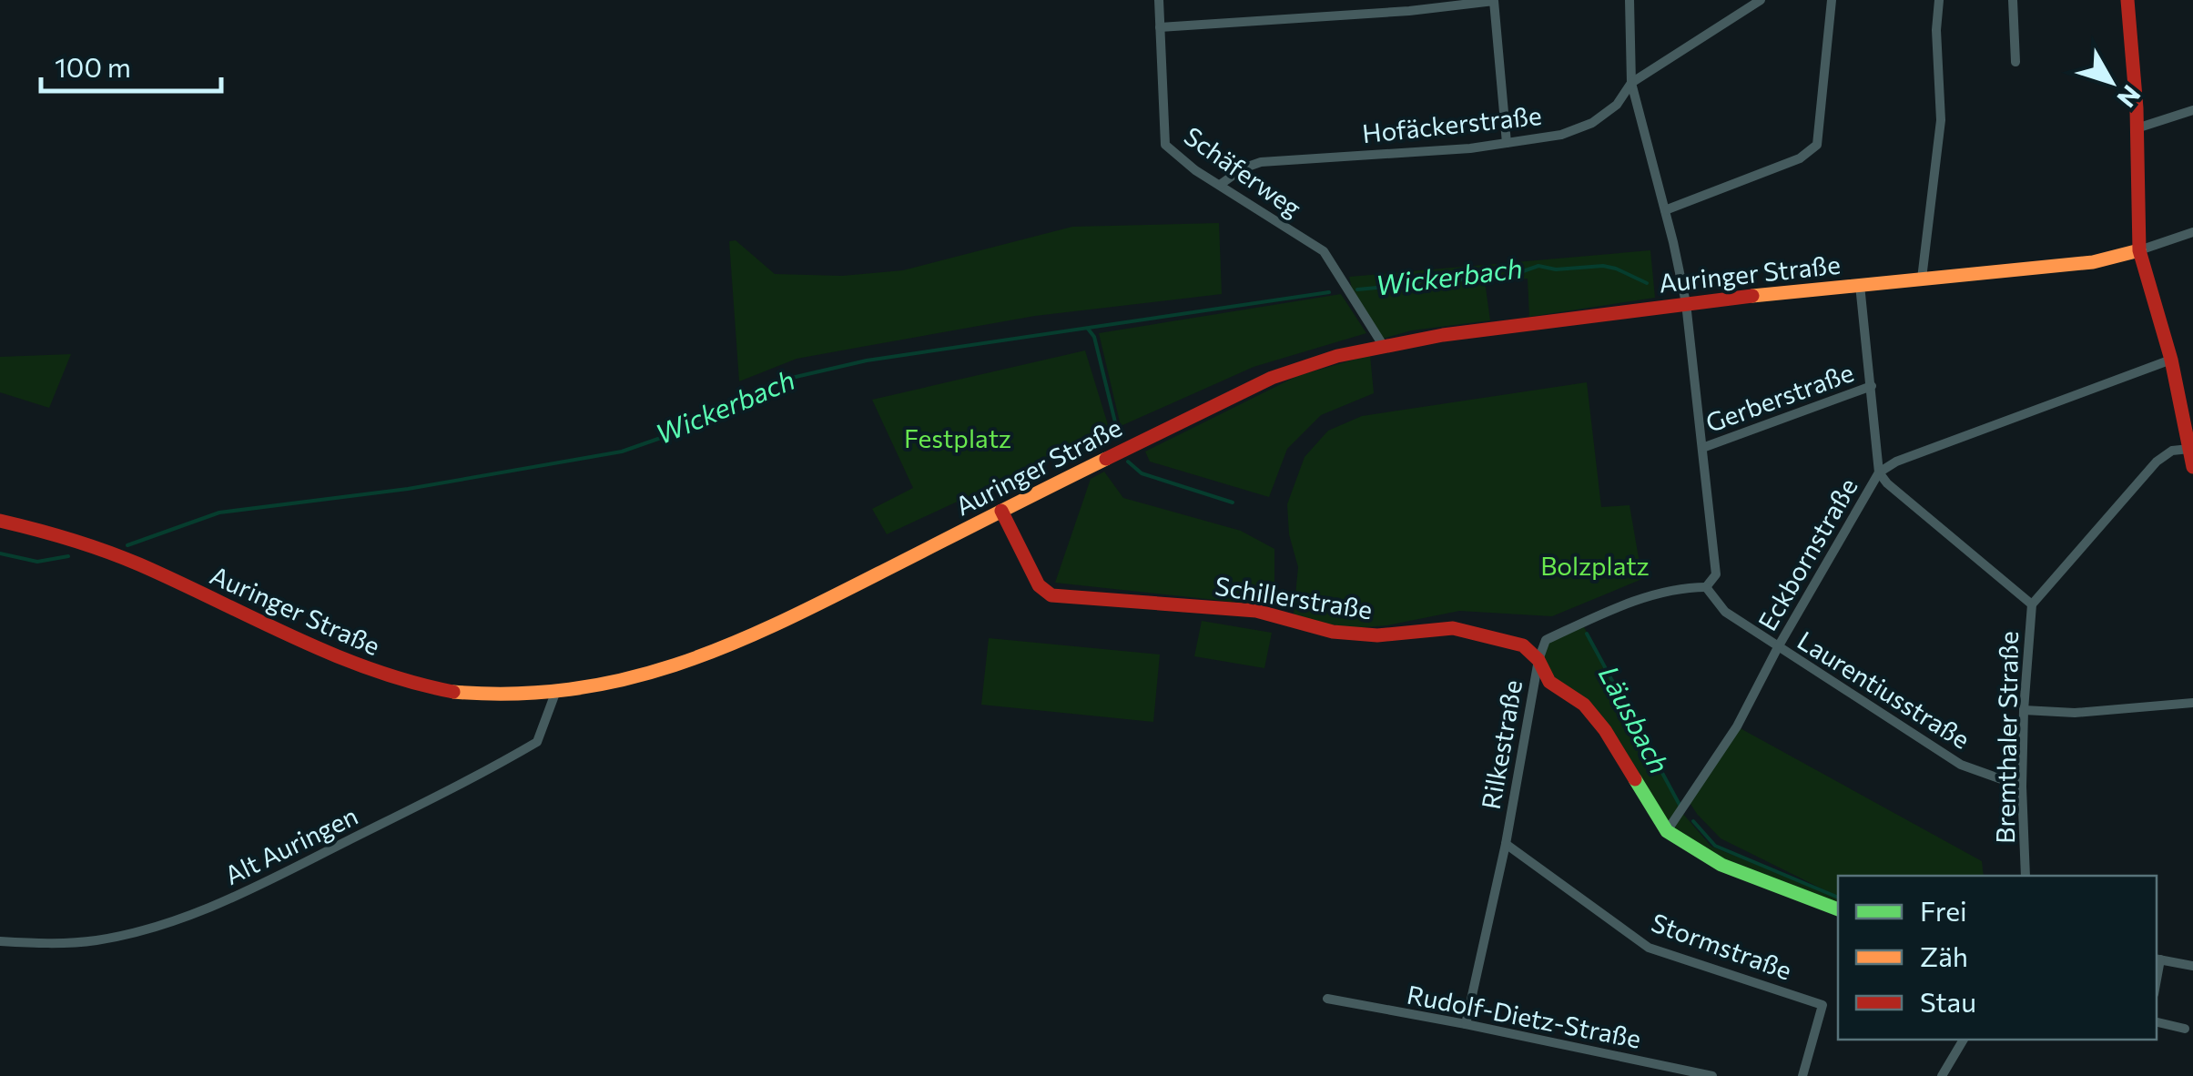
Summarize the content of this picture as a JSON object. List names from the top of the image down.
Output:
{
  "streets": {
    "street": [
      "Hofäckerstraße",
      "Schäferweg",
      "Auringer Straße",
      "Gerberstraße",
      "Eckbornstraße",
      "Schillerstraße",
      "Laurentiusstraße",
      "Bremthaler Straße",
      "Rilkestraße",
      "Alt Auringen",
      "Stormstraße",
      "Rudolf-Dietz-Straße"
    ]
  },
  "crossings": [
    ["Hofäckerstraße", "Schäferweg"],
    ["Schäferweg", "Auringer Straße"],
    ["Auringer Straße", "Schillerstraße"],
    ["Auringer Straße", "Alt Auringen"],
    ["Eckbornstraße", "Schillerstraße"],
    ["Eckbornstraße", "Laurentiusstraße"],
    ["Schillerstraße", "Rilkestraße"],
    ["Laurentiusstraße", "Bremthaler Straße"],
    ["Laurentiusstraße", "Rilkestraße"],
    ["Rilkestraße", "Stormstraße"],
    ["Rilkestraße", "Rudolf-Dietz-Straße"]
  ],
  "water": ["Wickerbach", "Läusbach"],
  "parks": ["Festplatz", "Bolzplatz"],
  "legend": ["Frei", "Zäh", "Stau"],
  "scale_bar": "100 m",
  "north": "bottom right"
}
